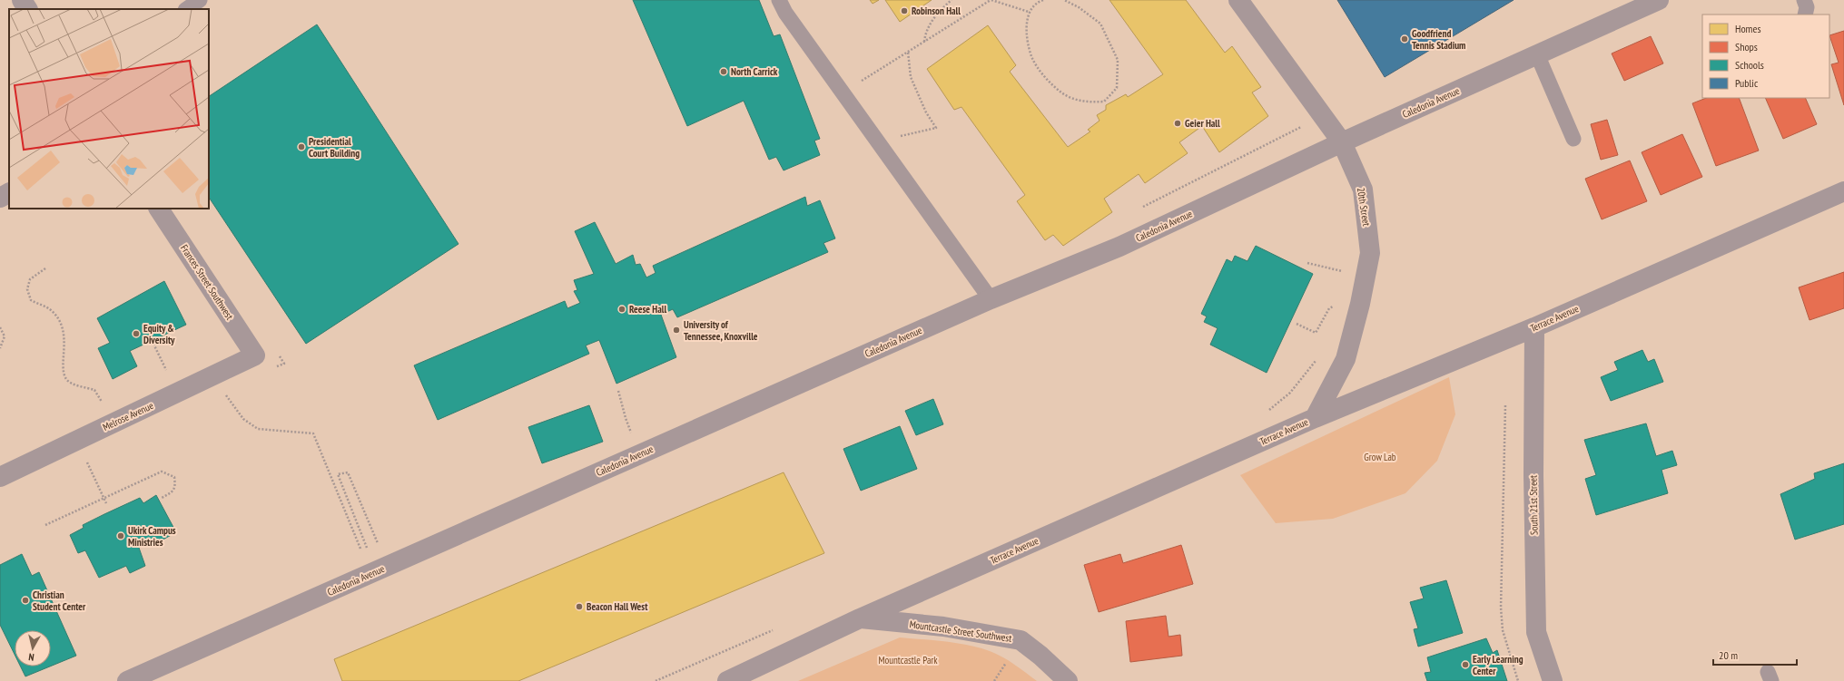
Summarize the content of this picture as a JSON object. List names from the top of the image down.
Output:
{
  "streets": {
    "street": [
      "Caledonia Avenue",
      "20th Street",
      "Frances Street Southwest",
      "Terrace Avenue",
      "Melrose Avenue",
      "South 21st Street",
      "Mountcastle Street Southwest"
    ]
  },
  "crossings": [
    ["Caledonia Avenue", "20th Street"],
    ["20th Street", "Terrace Avenue"],
    ["Frances Street Southwest", "Melrose Avenue"],
    ["Terrace Avenue", "South 21st Street"],
    ["Terrace Avenue", "Mountcastle Street Southwest"]
  ],
  "parks": ["Grow Lab", "Mountcastle Park"],
  "places": [
    "Robinson Hall",
    "Goodfriend Tennis Stadium",
    "North Carrick",
    "Geier Hall",
    "Presidential Court Building",
    "Reese Hall",
    "University of Tennessee, Knoxville",
    "Equity & Diversity",
    "Ukirk Campus Ministries",
    "Christian Student Center",
    "Beacon Hall West",
    "Early Learning Center"
  ],
  "legend": [
    "Homes",
    "Shops",
    "Schools",
    "Public"
  ],
  "scale_bar": "20 m",
  "north": "bottom"
}
